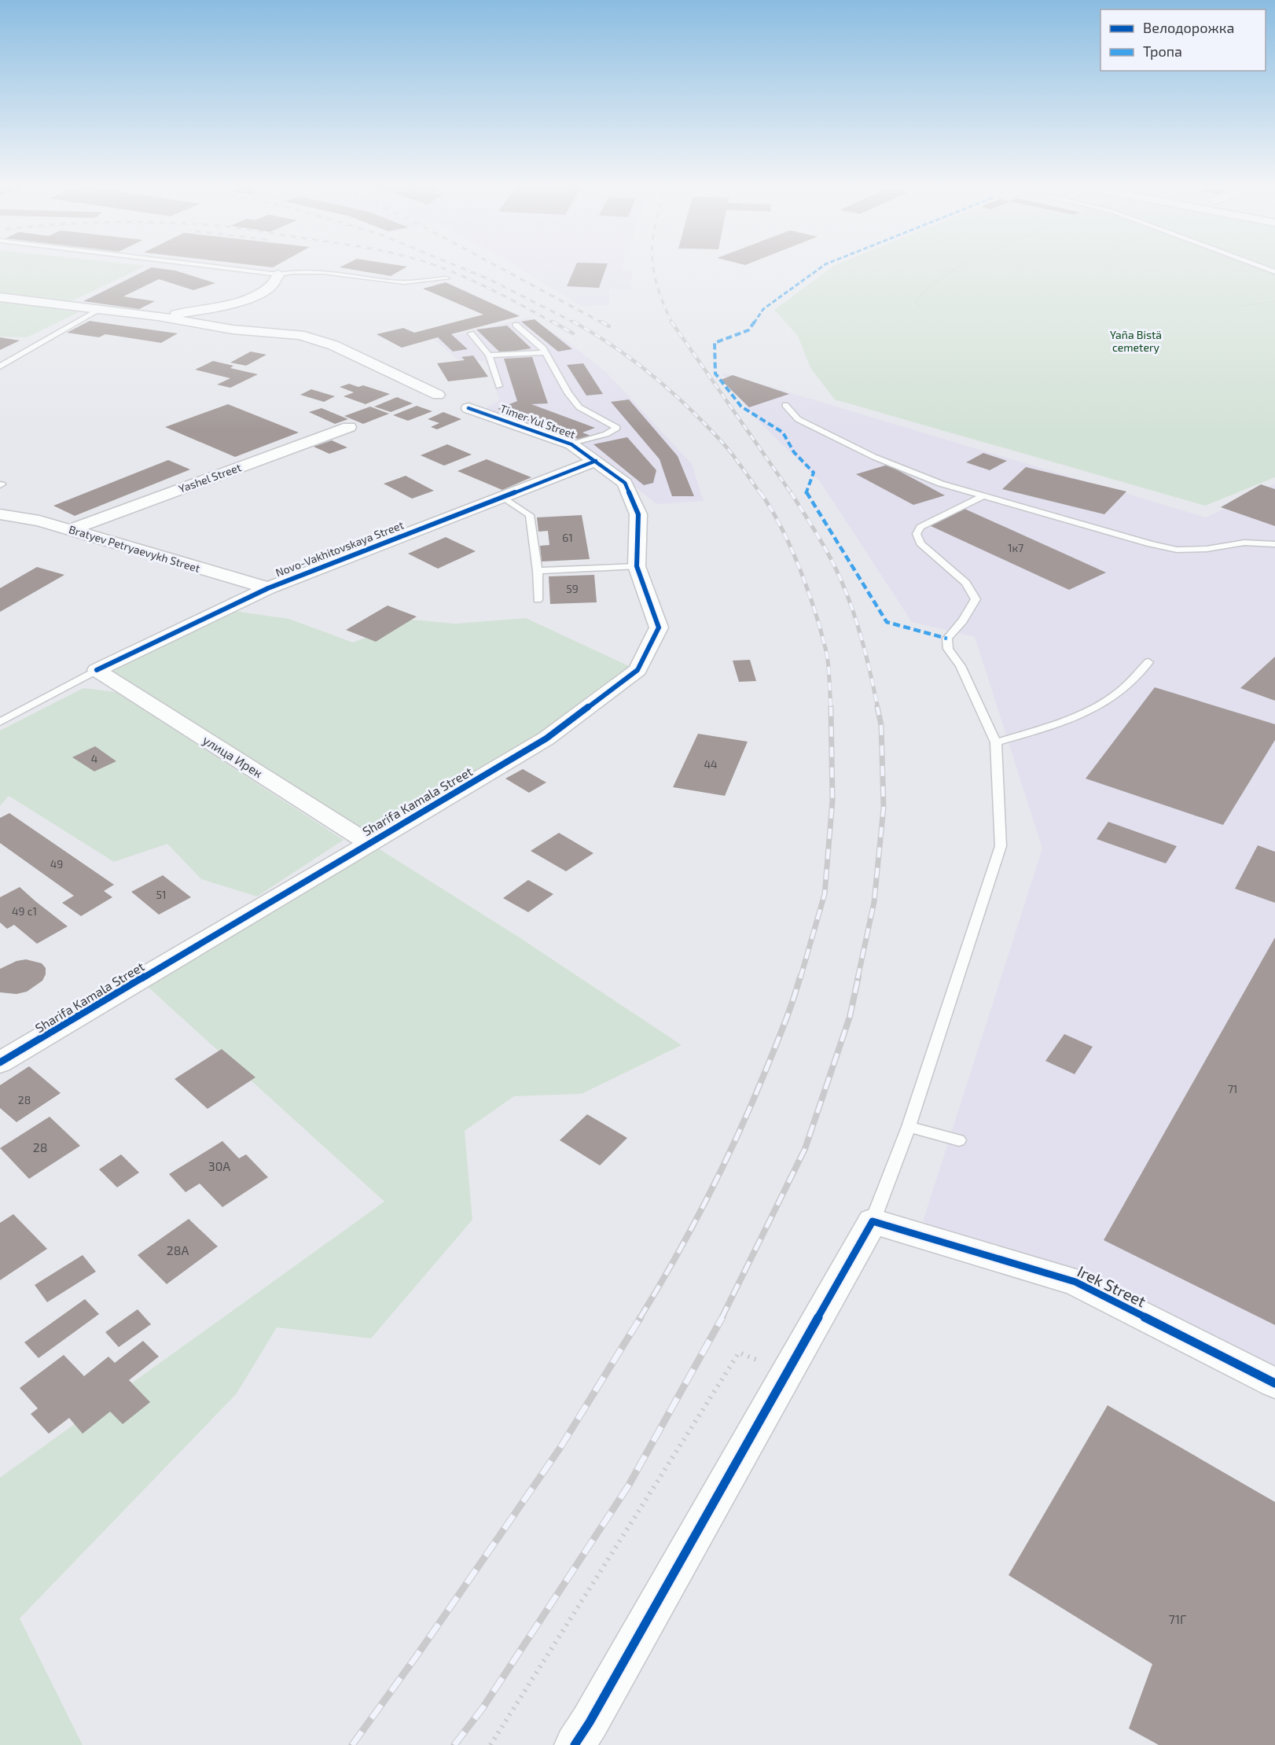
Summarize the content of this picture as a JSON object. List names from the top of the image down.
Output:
{
  "streets": {
    "street": [
      "Timer Yul Street",
      "Yashel Street",
      "Bratyev Petryaevykh Street",
      "Novo-Vakhitovskaya Street",
      "улица Ирек",
      "Sharifa Kamala Street",
      "Irek Street"
    ]
  },
  "crossings": [
    ["Timer Yul Street", "Novo-Vakhitovskaya Street"],
    ["Timer Yul Street", "Sharifa Kamala Street"],
    ["Yashel Street", "Bratyev Petryaevykh Street"],
    ["Bratyev Petryaevykh Street", "Novo-Vakhitovskaya Street"],
    ["Novo-Vakhitovskaya Street", "улица Ирек"],
    ["Novo-Vakhitovskaya Street", "Sharifa Kamala Street"],
    ["улица Ирек", "Sharifa Kamala Street"]
  ],
  "parks": ["Yaña Bistä cemetery"],
  "house_numbers": [
    "61",
    "1к7",
    "59",
    "4",
    "44",
    "49",
    "51",
    "49 с1",
    "71",
    "28",
    "28",
    "30А",
    "28А",
    "71Г"
  ],
  "legend": ["Велодорожка", "Тропа"]
}
